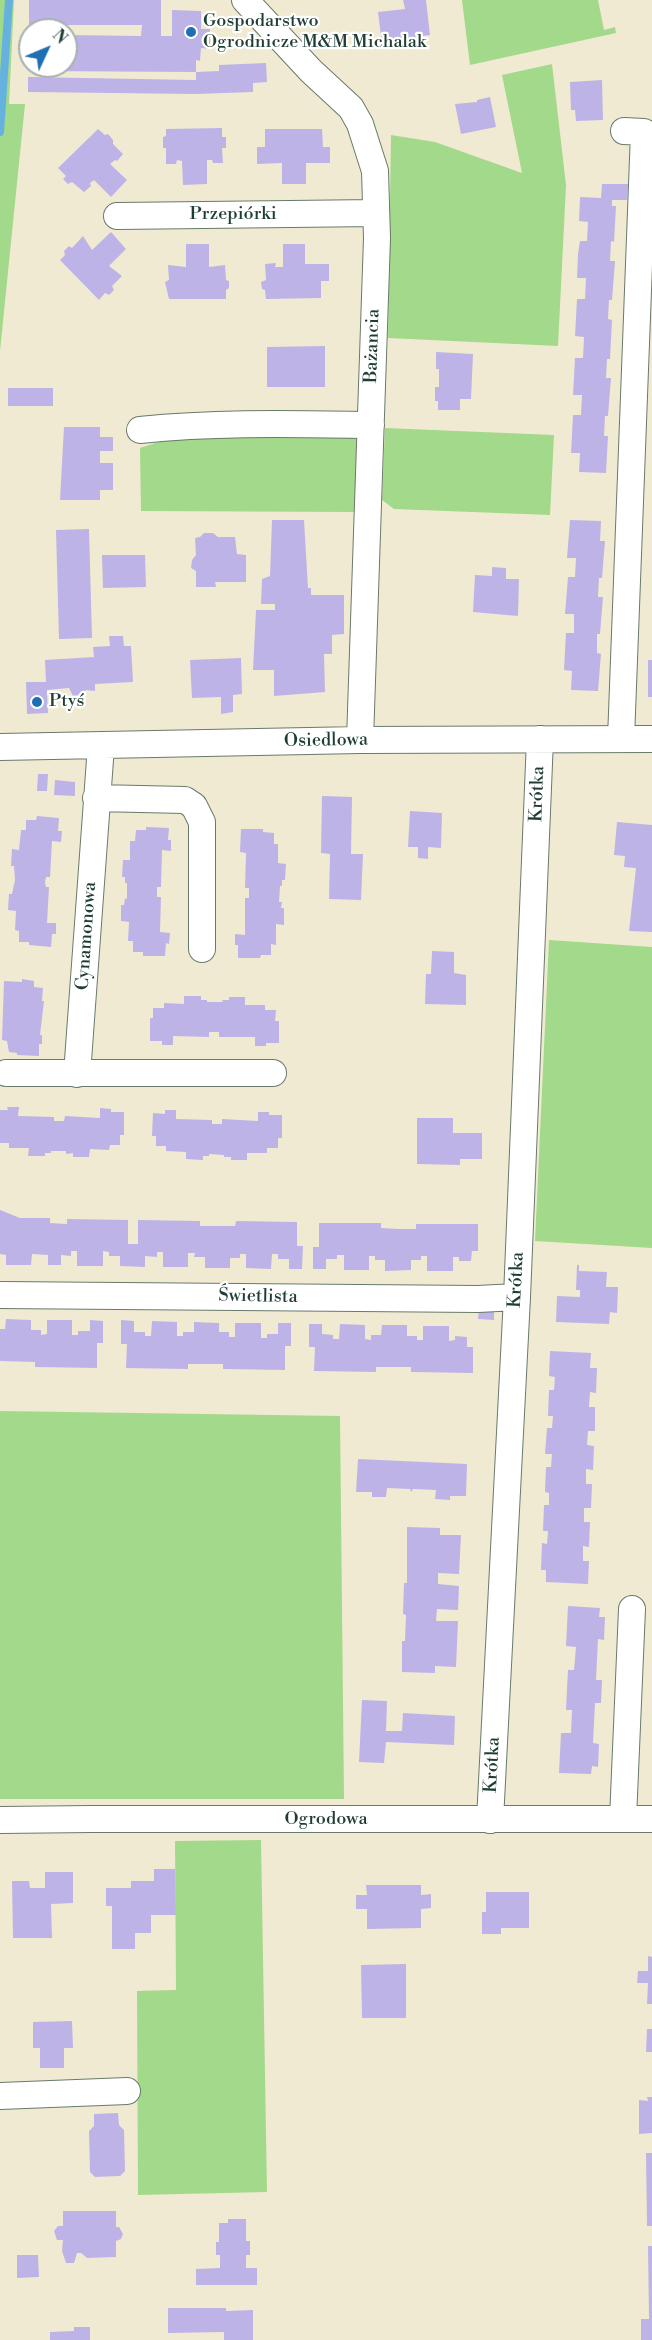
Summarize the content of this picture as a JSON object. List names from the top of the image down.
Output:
{
  "streets": {
    "street": [
      "Przepiórki",
      "Bażancia",
      "Osiedlowa",
      "Krótka",
      "Cynamonowa",
      "Świetlista",
      "Ogrodowa"
    ]
  },
  "crossings": [
    ["Przepiórki", "Bażancia"],
    ["Bażancia", "Osiedlowa"],
    ["Osiedlowa", "Krótka"],
    ["Osiedlowa", "Cynamonowa"],
    ["Krótka", "Świetlista"],
    ["Krótka", "Ogrodowa"]
  ],
  "places": ["Gospodarstwo Ogrodnicze M&M Michalak", "Ptyś"],
  "north": "top right"
}
